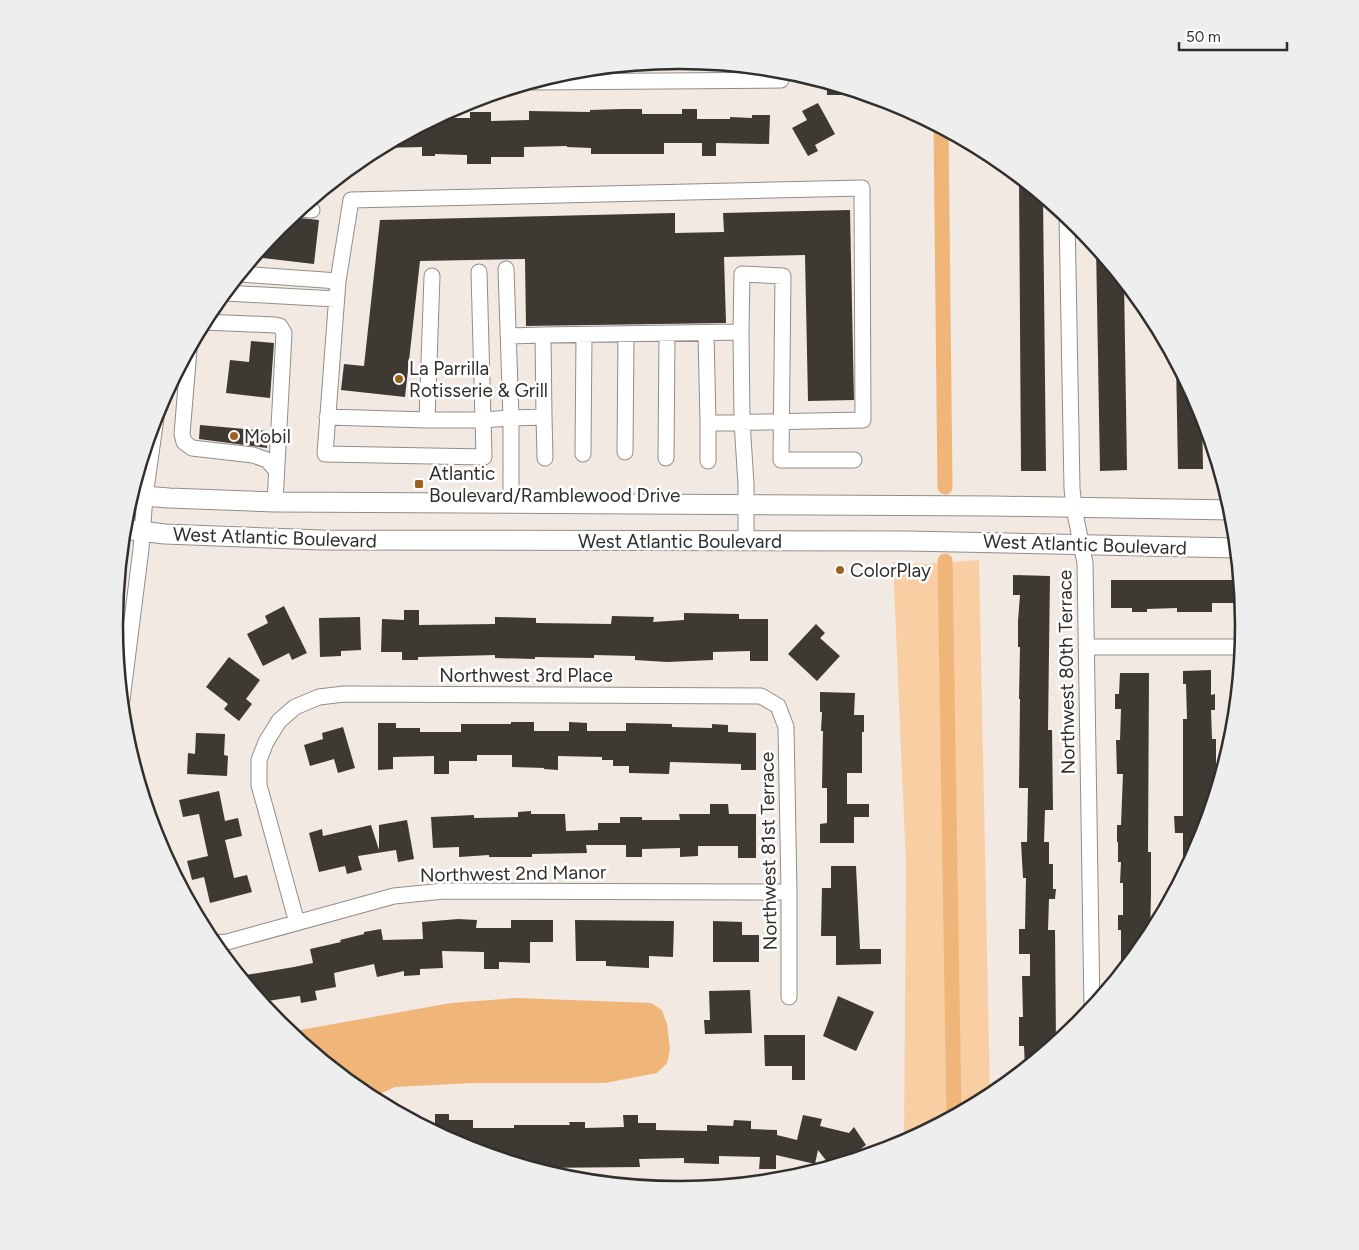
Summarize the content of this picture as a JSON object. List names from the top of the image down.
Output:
{
  "streets": {
    "main road": ["West Atlantic Boulevard"],
    "street": [
      "Northwest 80th Terrace",
      "Northwest 3rd Place",
      "Northwest 81st Terrace",
      "Northwest 2nd Manor"
    ]
  },
  "crossings": [
    ["West Atlantic Boulevard", "Northwest 80th Terrace"],
    ["Northwest 3rd Place", "Northwest 81st Terrace"],
    ["Northwest 3rd Place", "Northwest 2nd Manor"],
    ["Northwest 81st Terrace", "Northwest 2nd Manor"]
  ],
  "places": {
    "other": ["La Parrilla Rotisserie & Grill", "Mobil", "ColorPlay"],
    "transit": ["Atlantic Boulevard/Ramblewood Drive"]
  },
  "scale_bar": "50 m"
}
